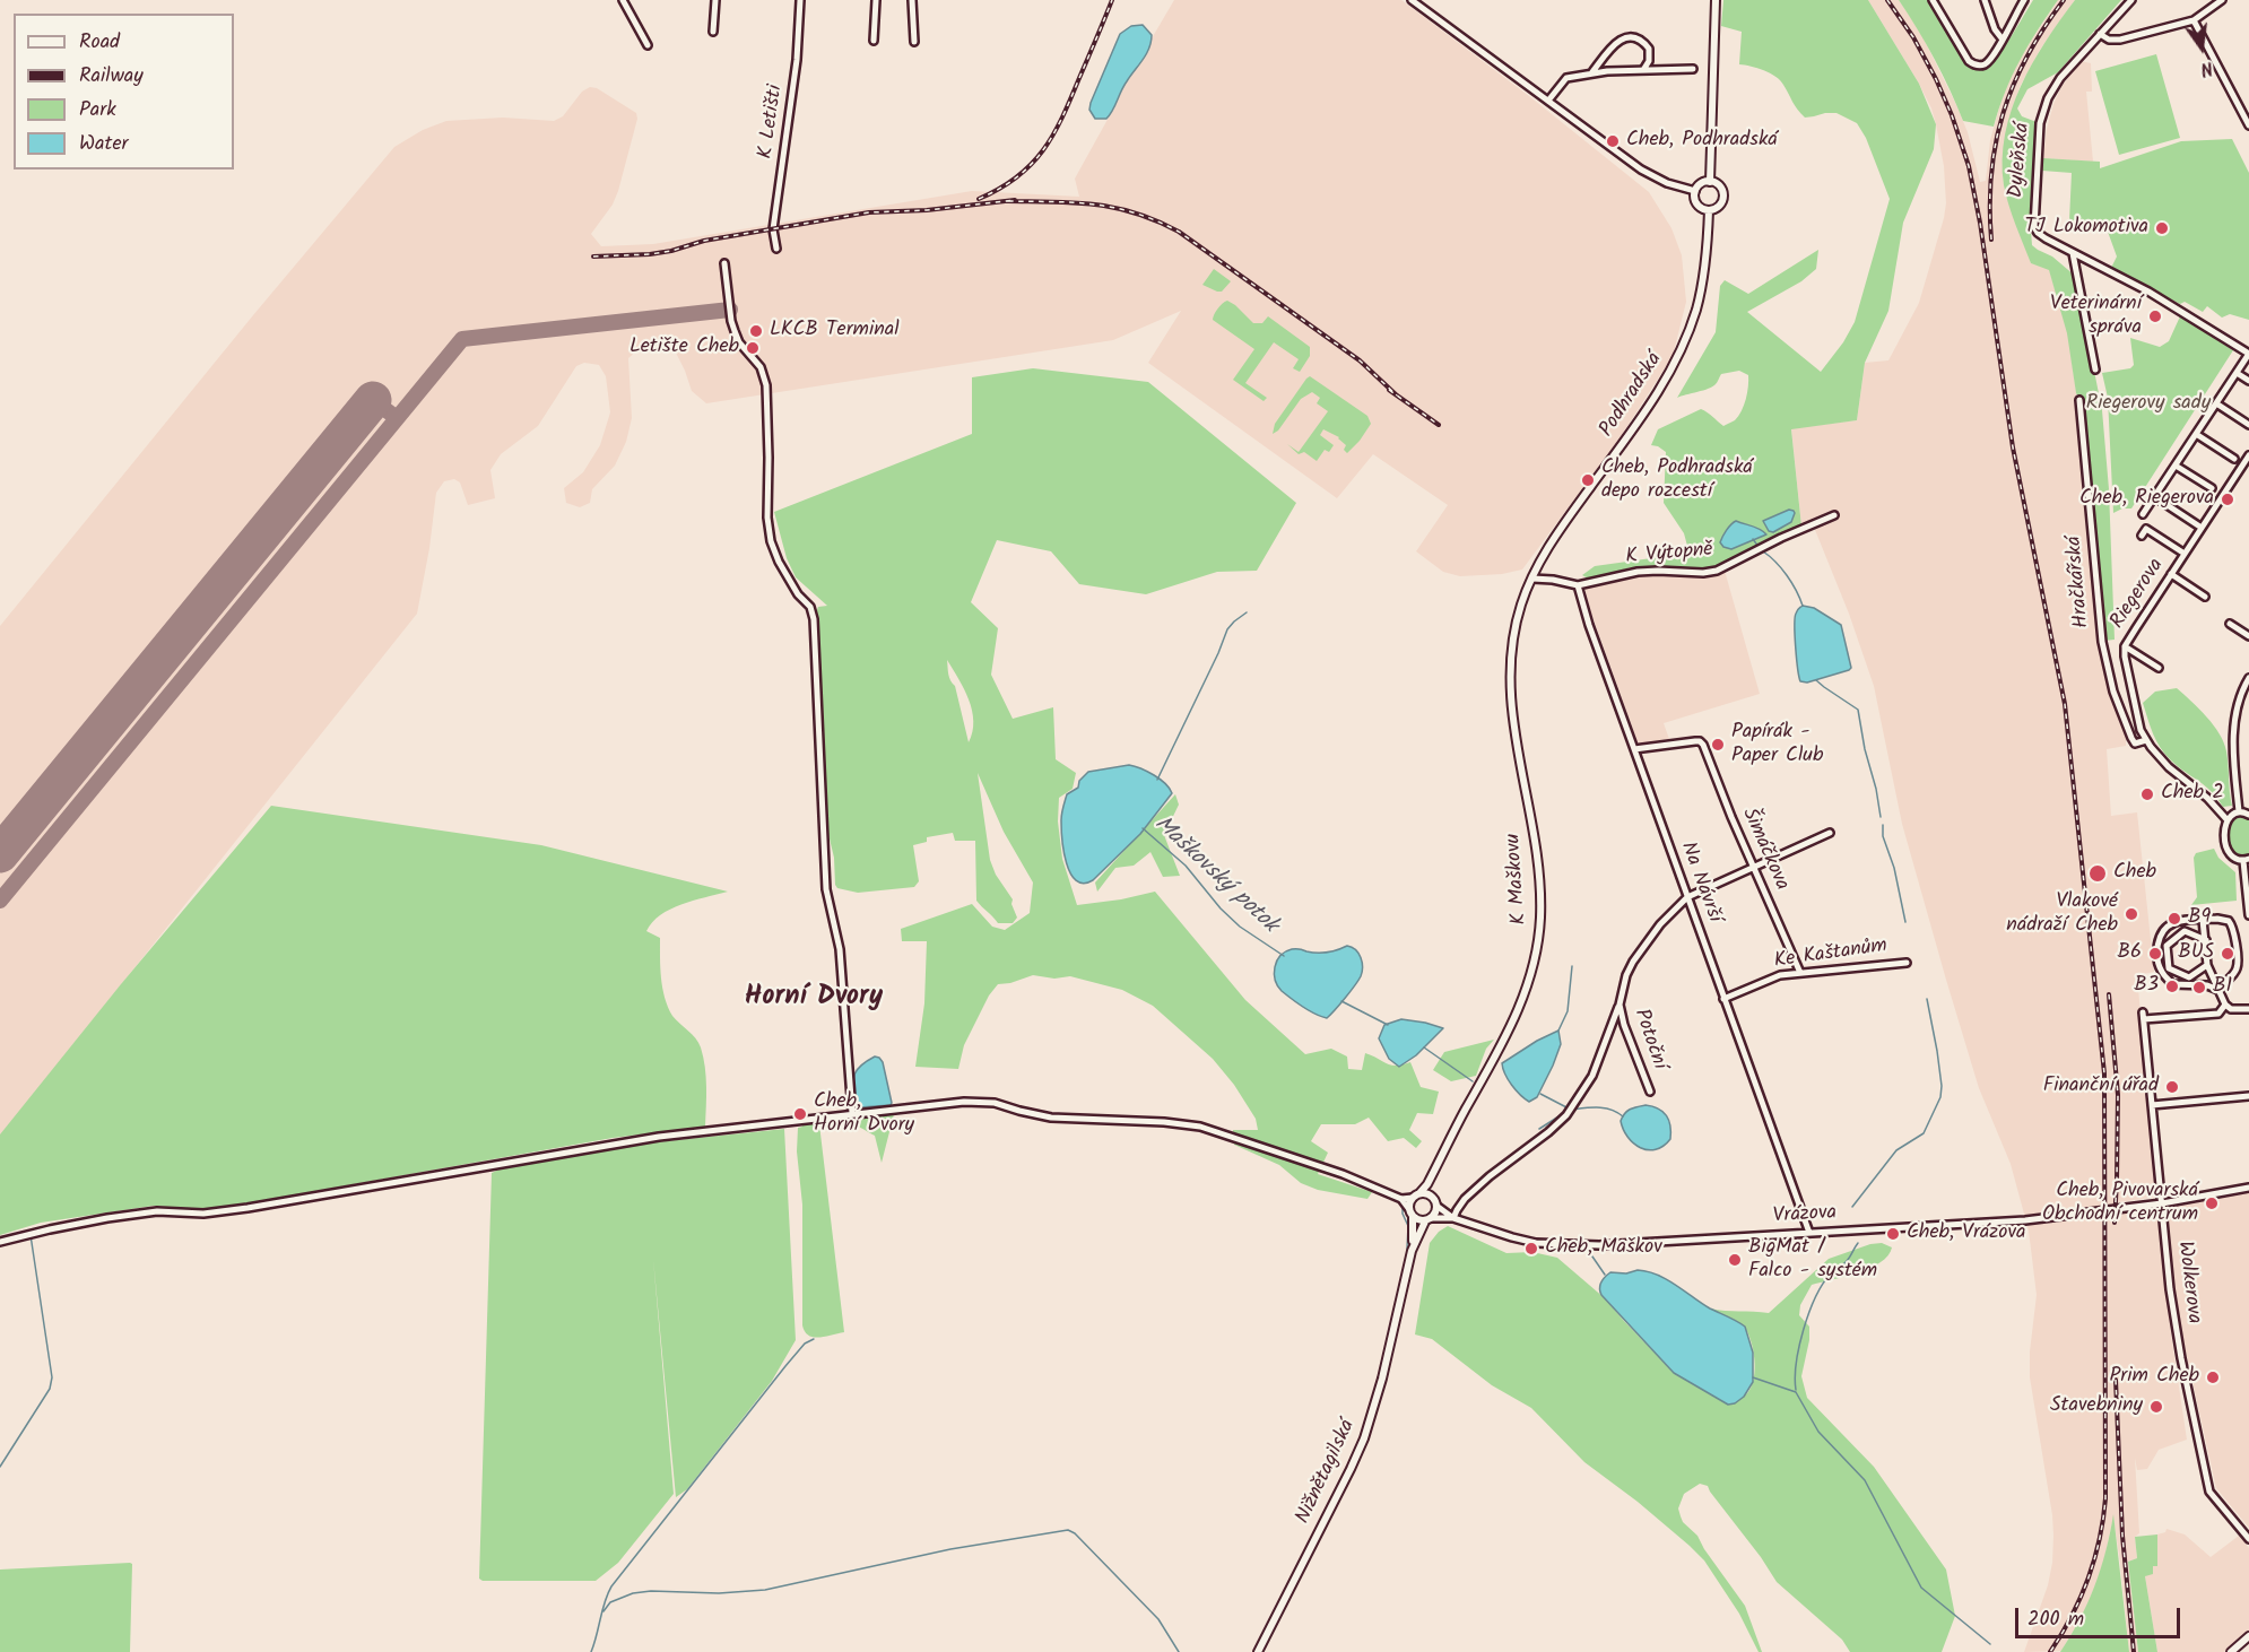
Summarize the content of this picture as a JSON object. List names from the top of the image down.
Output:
{
  "streets": {
    "main road": ["Podhradská", "K Maškovu", "Nižnětagilská"],
    "street": [
      "K Letišti",
      "Dyleňská",
      "K Výtopně",
      "Hračkářská",
      "Riegerova",
      "Šimáčkova",
      "Na Návrší",
      "Ke Kaštanům",
      "Potoční",
      "Vrázova",
      "Wolkerova"
    ]
  },
  "crossings": [
    ["Podhradská", "K Maškovu"],
    ["K Výtopně", "Na Návrší"],
    ["Hračkářská", "Riegerova"],
    ["Šimáčkova", "Na Návrší"],
    ["Šimáčkova", "Ke Kaštanům"],
    ["K Maškovu", "Vrázova"],
    ["K Maškovu", "Nižnětagilská"],
    ["Na Návrší", "Ke Kaštanům"],
    ["Na Návrší", "Potoční"],
    ["Na Návrší", "Vrázova"],
    ["Vrázova", "Wolkerova"],
    ["Vrázova", "Nižnětagilská"]
  ],
  "districts": ["Horní Dvory"],
  "water": ["Maškovský potok"],
  "parks": ["Riegerovy sady"],
  "places": [
    "Cheb, Podhradská",
    "TJ Lokomotiva",
    "Veterinární správa",
    "LKCB Terminal",
    "Letište Cheb",
    "Cheb, Podhradská depo rozcestí",
    "Cheb, Riegerova",
    "Papírák - Paper Club",
    "Cheb 2",
    "Cheb",
    "Vlakové nádraží Cheb",
    "B9",
    "B6",
    "BUS",
    "B3",
    "B1",
    "Finanční úřad",
    "Cheb, Horní Dvory",
    "Cheb, Pivovarská Obchodní centrum",
    "Cheb, Vrázova",
    "Cheb, Maškov",
    "BigMat / Falco - systém",
    "Prim Cheb",
    "Stavebniny"
  ],
  "legend": [
    "Road",
    "Railway",
    "Park",
    "Water"
  ],
  "scale_bar": "200 m",
  "north": "bottom"
}
